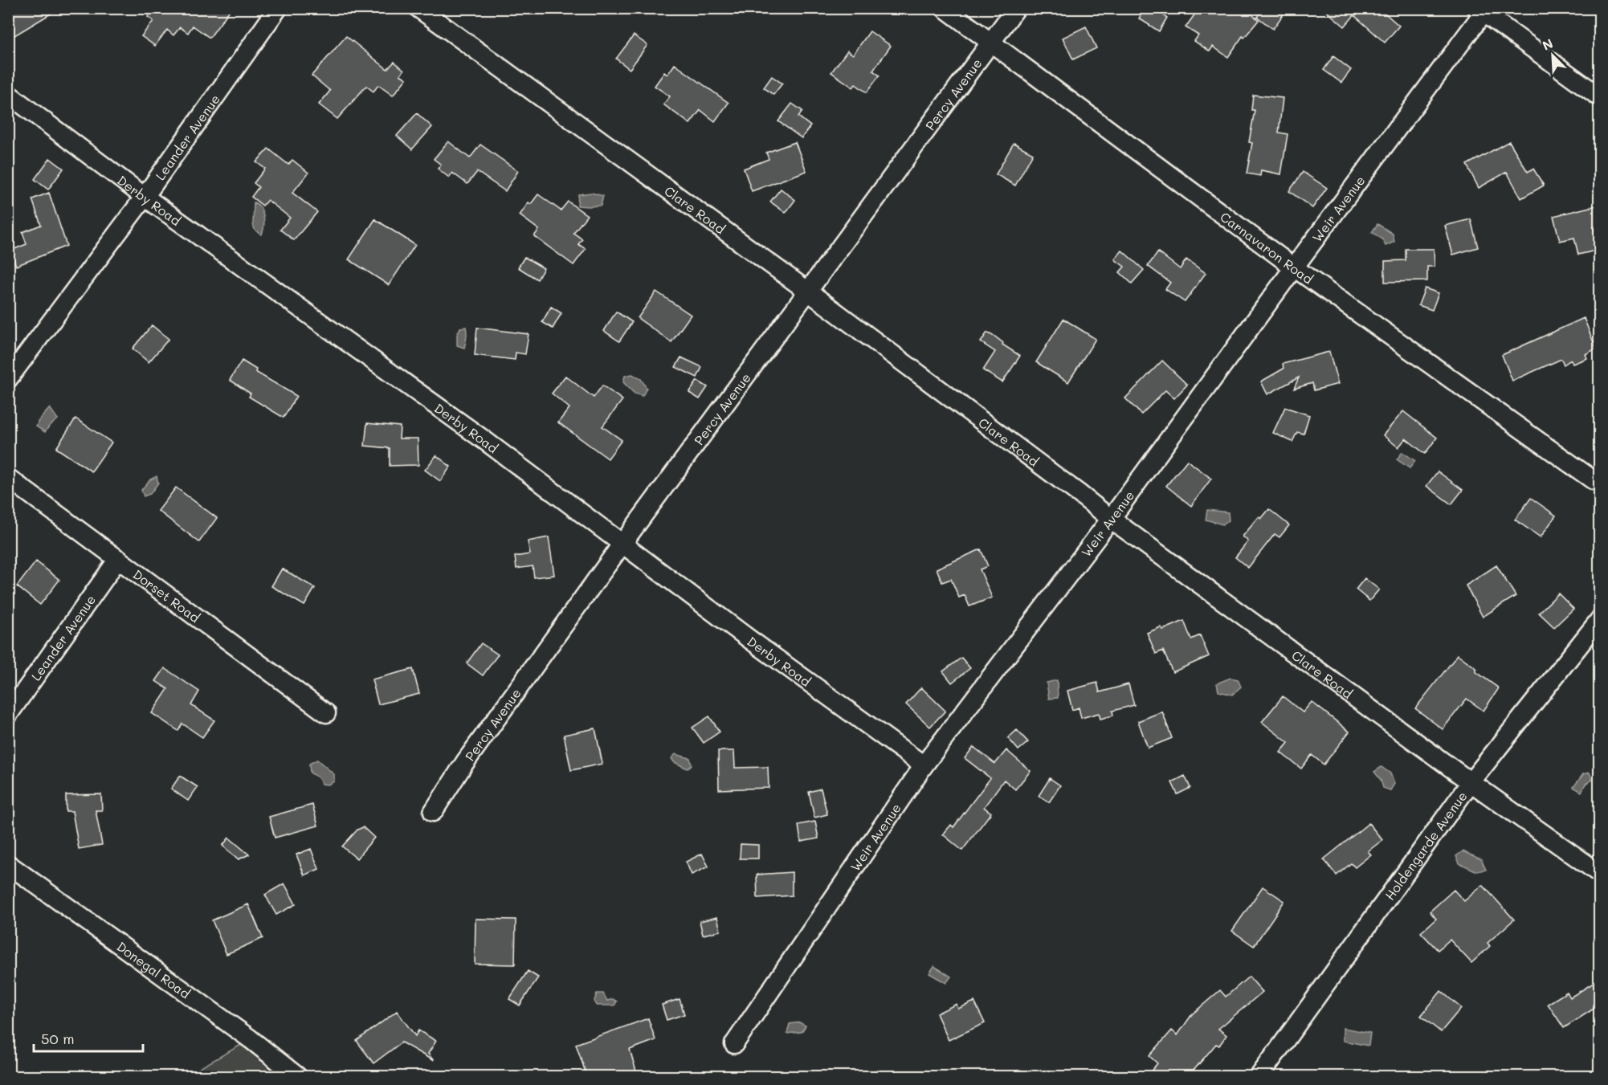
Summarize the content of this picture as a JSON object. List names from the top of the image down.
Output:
{
  "streets": {
    "street": [
      "Percy Avenue",
      "Leander Avenue",
      "Derby Road",
      "Weir Avenue",
      "Clare Road",
      "Carnavaron Road",
      "Dorset Road",
      "Holdengarde Avenue",
      "Donegal Road"
    ]
  },
  "crossings": [
    ["Percy Avenue", "Derby Road"],
    ["Percy Avenue", "Clare Road"],
    ["Percy Avenue", "Carnavaron Road"],
    ["Leander Avenue", "Derby Road"],
    ["Leander Avenue", "Dorset Road"],
    ["Derby Road", "Weir Avenue"],
    ["Weir Avenue", "Clare Road"],
    ["Weir Avenue", "Carnavaron Road"],
    ["Clare Road", "Holdengarde Avenue"]
  ],
  "scale_bar": "50 m",
  "north": "top left"
}
